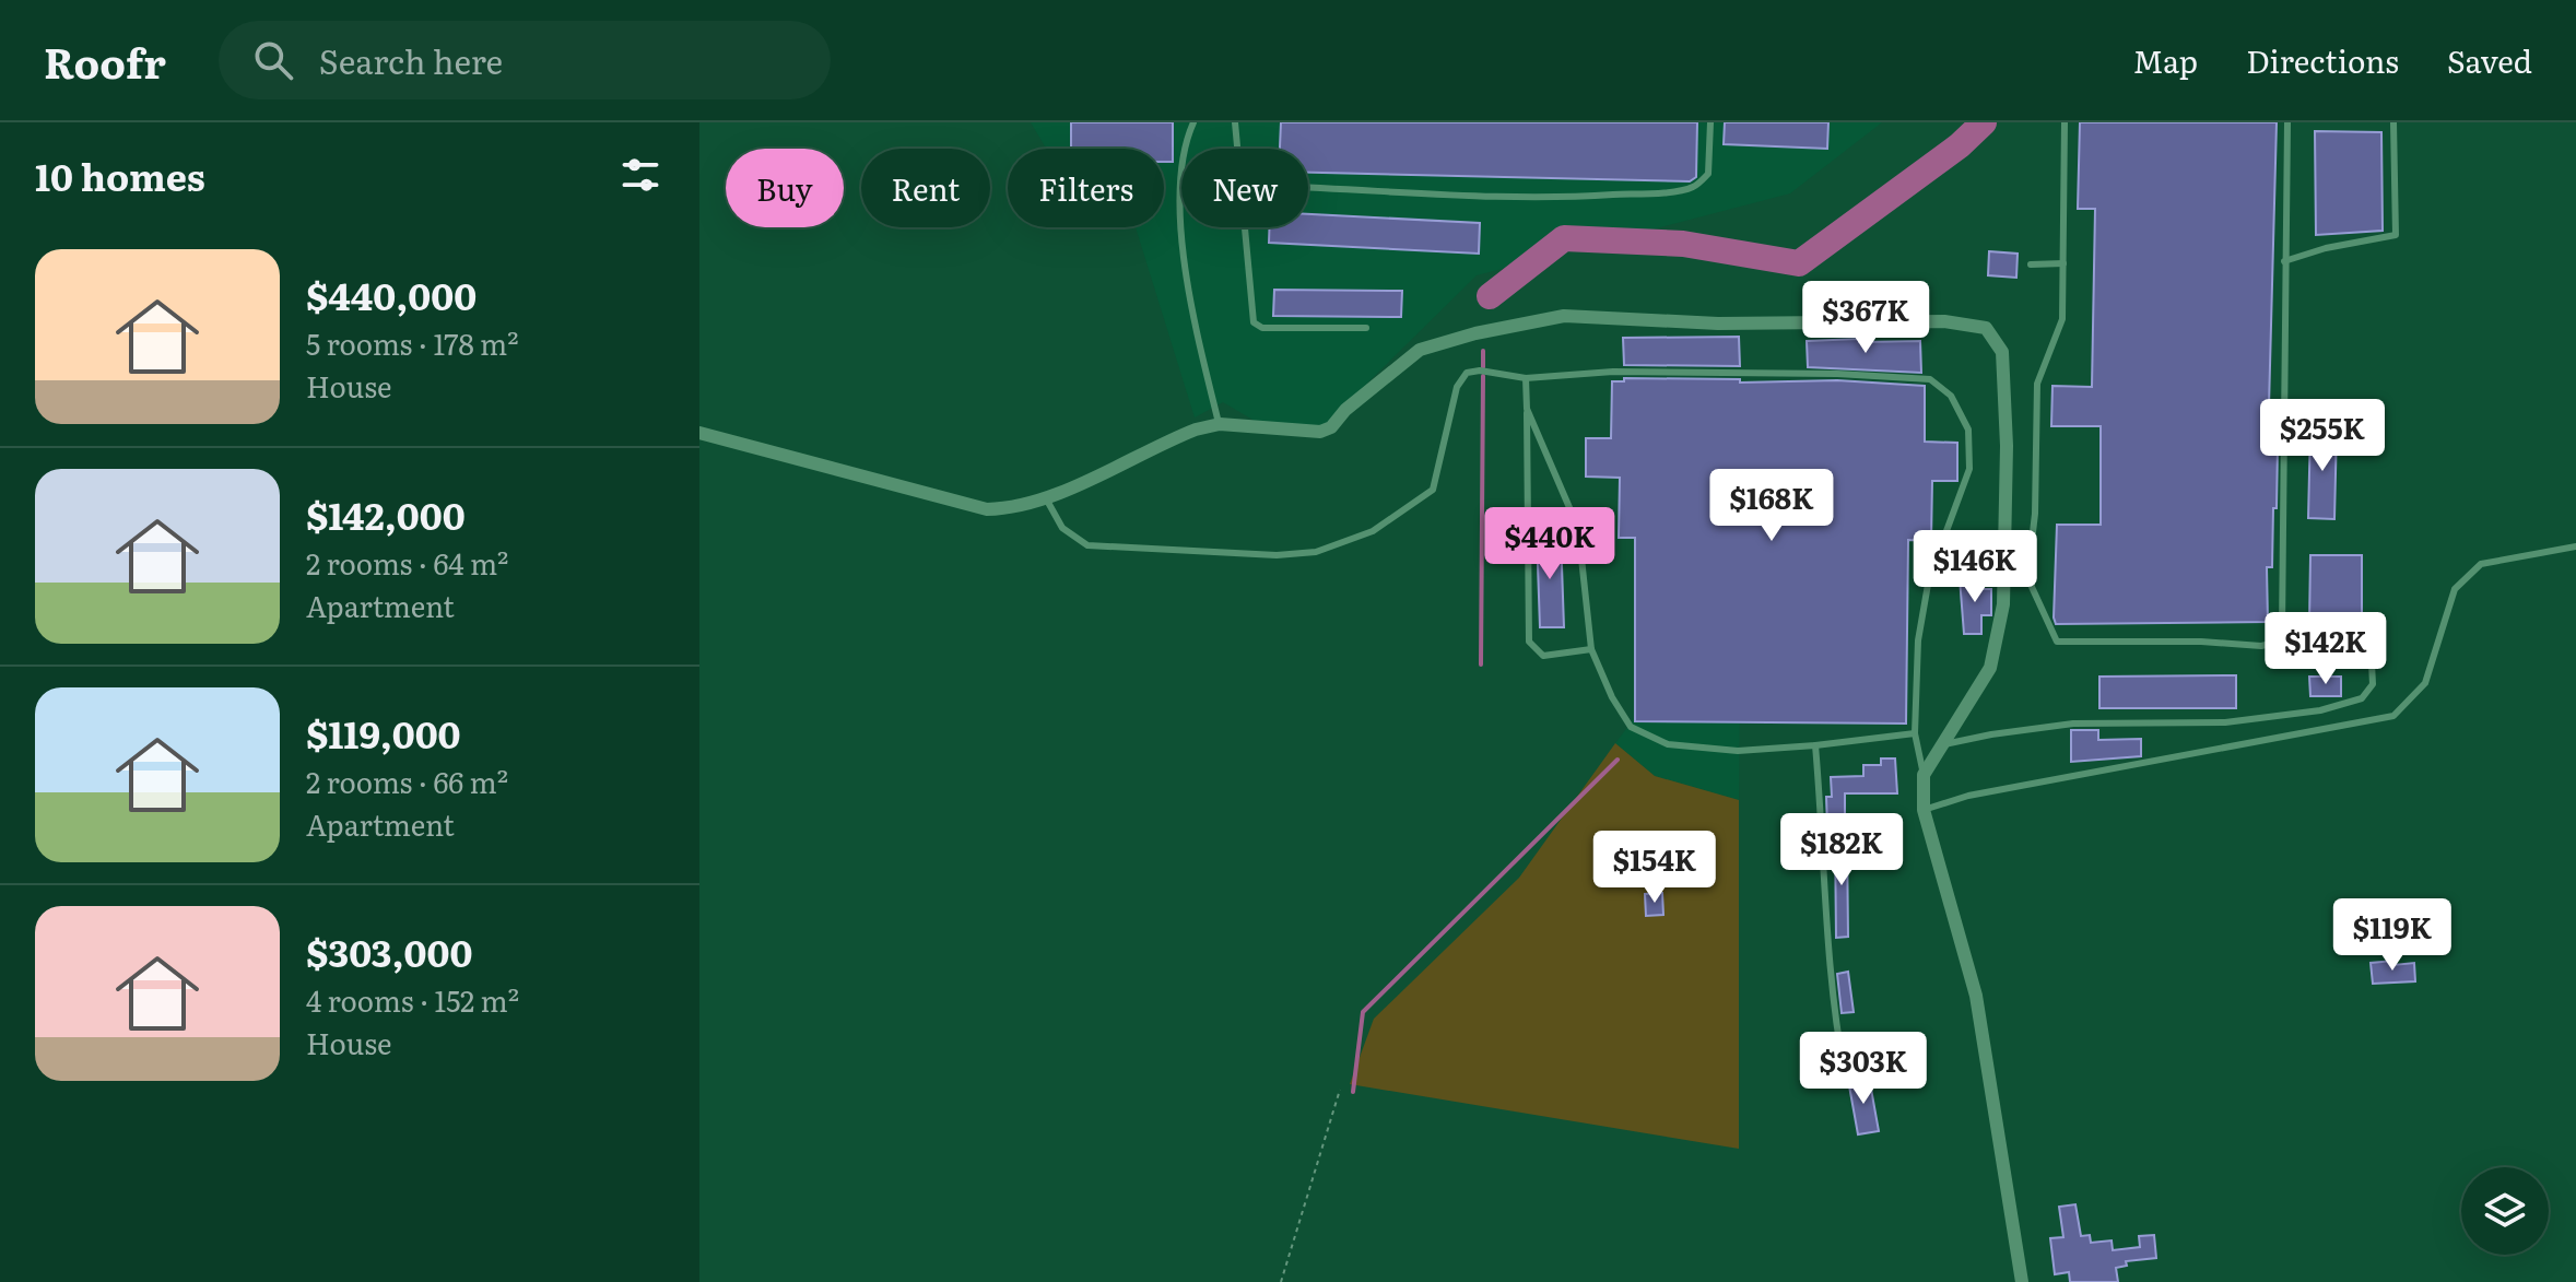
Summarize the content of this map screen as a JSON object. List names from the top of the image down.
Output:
{
  "page": {
    "header": "Roofr",
    "search": "Search here",
    "nav": ["Map", "Directions", "Saved"],
    "heading": "10 homes",
    "chip": [
      "Buy",
      "Rent",
      "Filters",
      "New"
    ],
    "list": [
      {
        "name": "$440,000",
        "note": "5 rooms · 178 m² · House"
      },
      {
        "name": "$142,000",
        "note": "2 rooms · 64 m² · Apartment"
      },
      {
        "name": "$119,000",
        "note": "2 rooms · 66 m² · Apartment"
      },
      {
        "name": "$303,000",
        "note": "4 rooms · 152 m² · House"
      }
    ],
    "price": [
      "$367K",
      "$255K",
      "$168K",
      "$440K",
      "$146K",
      "$142K",
      "$182K",
      "$154K",
      "$119K",
      "$303K"
    ]
  }
}
